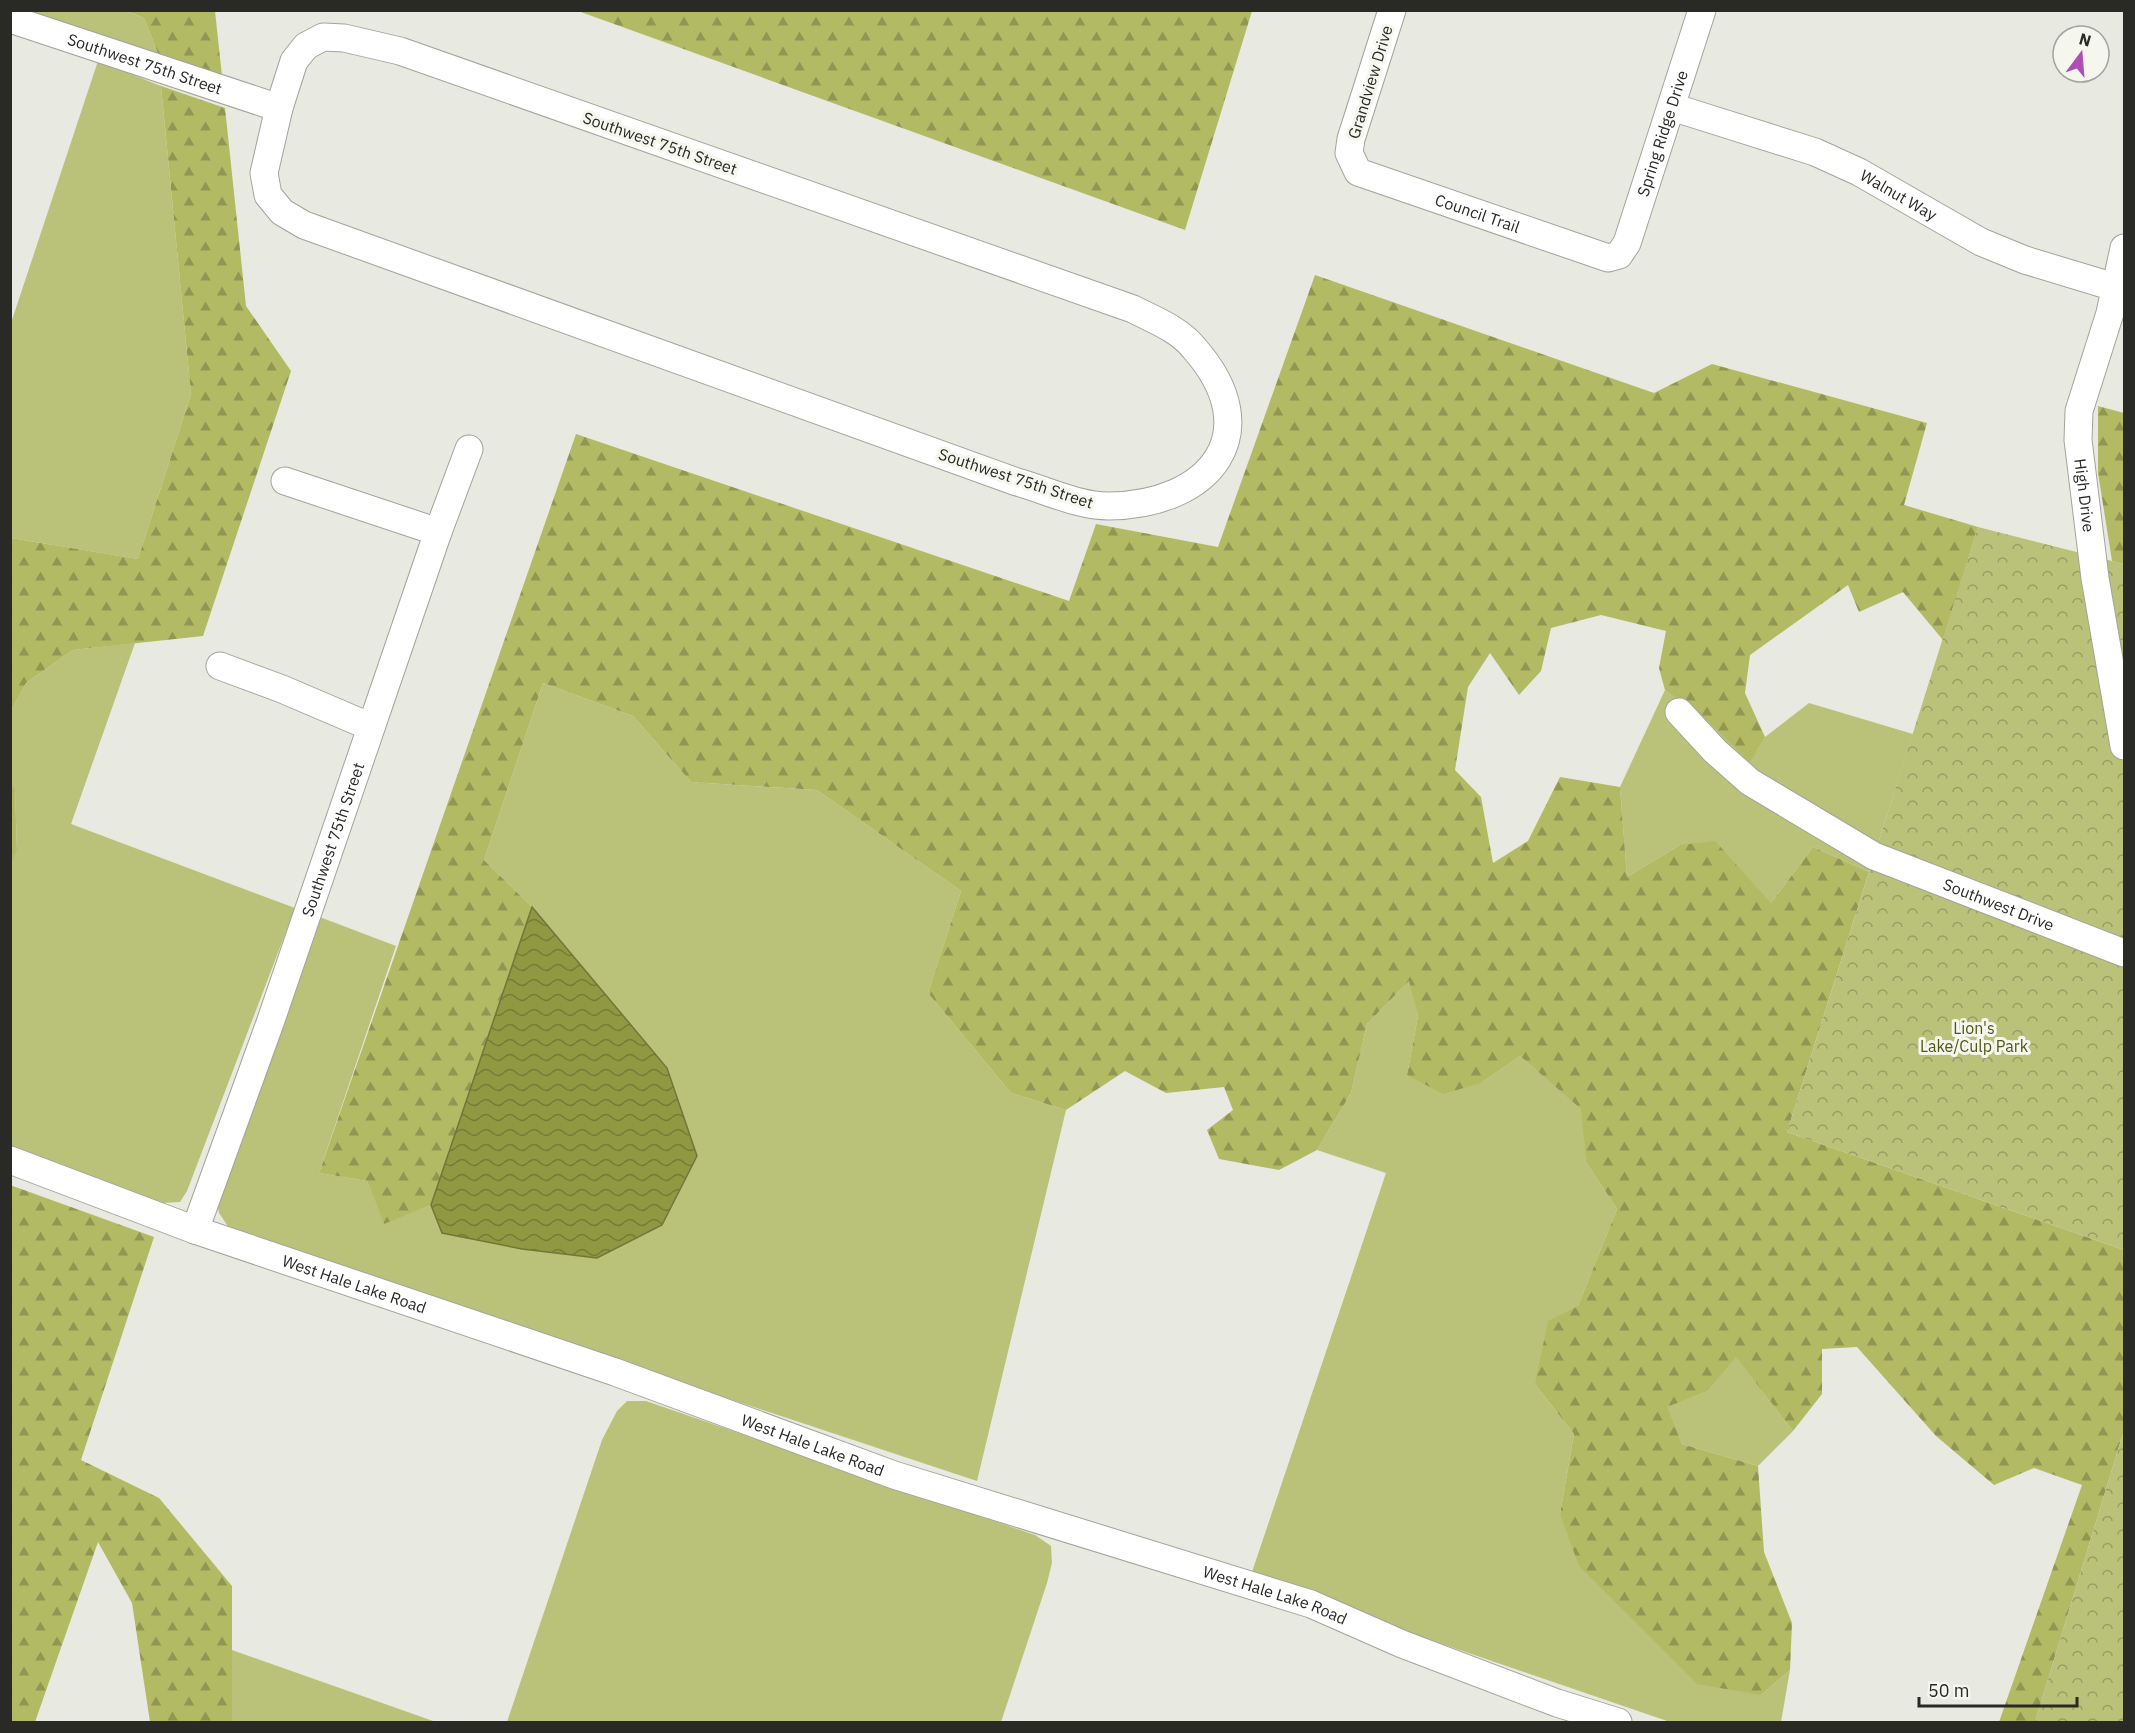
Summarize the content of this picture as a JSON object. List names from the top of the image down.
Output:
{
  "streets": {
    "street": [
      "Southwest 75th Street",
      "Grandview Drive",
      "Spring Ridge Drive",
      "Walnut Way",
      "Council Trail",
      "High Drive",
      "Southwest Drive",
      "West Hale Lake Road"
    ]
  },
  "crossings": [
    ["Southwest 75th Street", "West Hale Lake Road"],
    ["Grandview Drive", "Council Trail"],
    ["Spring Ridge Drive", "Walnut Way"],
    ["Spring Ridge Drive", "Council Trail"],
    ["Walnut Way", "High Drive"]
  ],
  "parks": ["Lion's Lake/Culp Park"],
  "scale_bar": "50 m",
  "north": "top"
}
